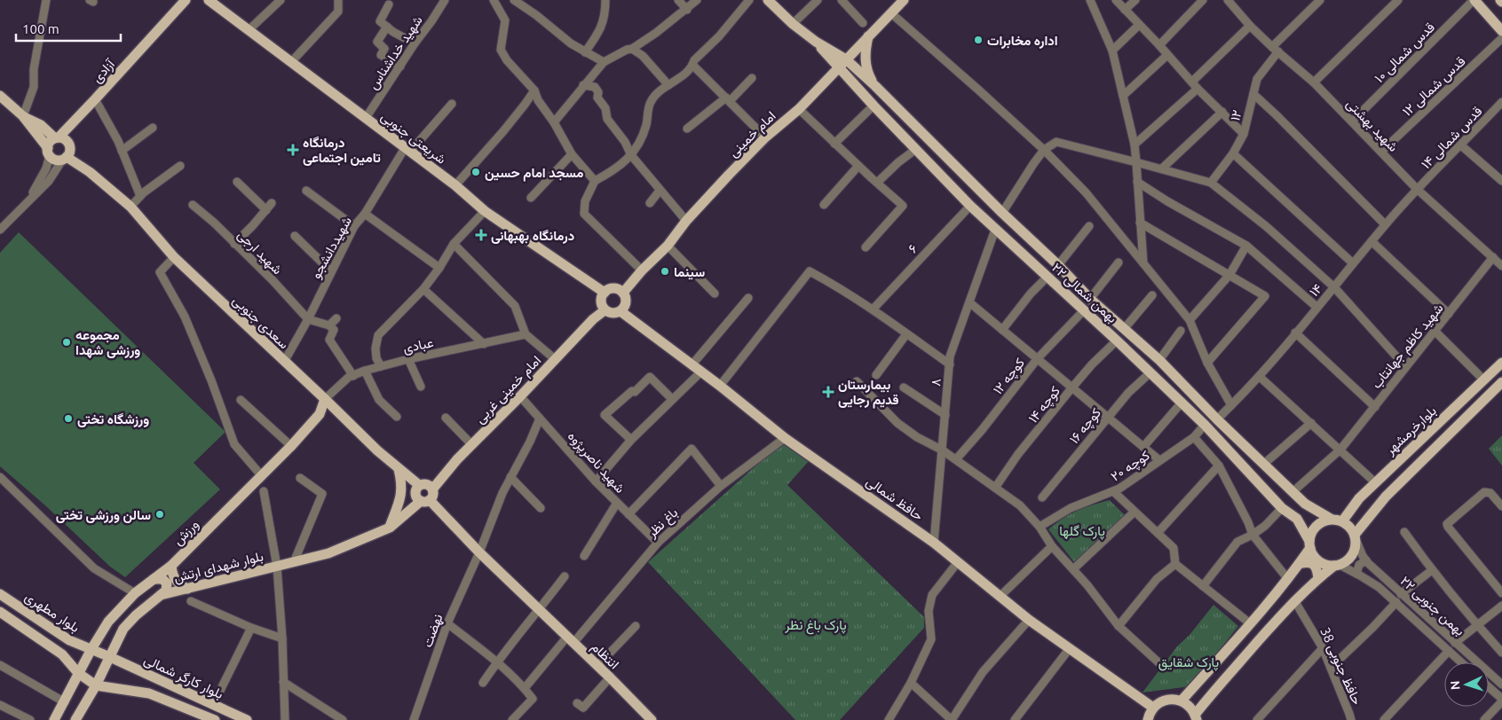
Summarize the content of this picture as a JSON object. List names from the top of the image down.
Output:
{
  "streets": {
    "main road": [
      "آزادی",
      "امام خمینی",
      "شریعتی جنوبی",
      "۲۲ بهمن شمالی",
      "سعدی جنوبی",
      "امام خمینی غربی",
      "بلوارخرمشهر",
      "حافظ شمالی",
      "ورزش",
      "بلوار شهدای ارتش",
      "بلوار مطهری",
      "انتظام",
      "بلوار کارگر شمالی"
    ],
    "street": [
      "شهید خداشناس",
      "قدس شمالی ۱۰",
      "قدس شمالی ۱۲",
      "۱۲",
      "شهید بهشتی",
      "قدس شمالی ۱۴",
      "شهیددانشجو",
      "۶",
      "شهید ارجی",
      "۱۴",
      "عبادی",
      "شهید کاظم جهانتاب",
      "کوچه ۱۲",
      "۸",
      "کوچه ۱۴",
      "کوچه ۱۶",
      "شهید ناصرپژوه",
      "کوچه ۲۰",
      "باغ نظر",
      "۲۲ بهمن جنوبی",
      "نهضت",
      "حافظ جنوبی 38"
    ]
  },
  "crossings": [
    ["شهید خداشناس", "شریعتی جنوبی"],
    ["قدس شمالی ۱۰", "شهید بهشتی"],
    ["آزادی", "سعدی جنوبی"],
    ["قدس شمالی ۱۲", "شهید بهشتی"],
    ["۱۲", "شهید بهشتی"],
    ["شهید بهشتی", "قدس شمالی ۱۴"],
    ["شهید بهشتی", "۱۴"],
    ["شهید بهشتی", "شهید کاظم جهانتاب"],
    ["امام خمینی", "شریعتی جنوبی"],
    ["امام خمینی", "۲۲ بهمن شمالی"],
    ["امام خمینی", "امام خمینی غربی"],
    ["امام خمینی", "حافظ شمالی"],
    ["شریعتی جنوبی", "شهیددانشجو"],
    ["شریعتی جنوبی", "امام خمینی غربی"],
    ["شریعتی جنوبی", "حافظ شمالی"],
    ["قدس شمالی ۱۴", "۱۴"],
    ["شهیددانشجو", "شهید ارجی"],
    ["شهیددانشجو", "سعدی جنوبی"],
    ["۶", "۲۲ بهمن شمالی"],
    ["۱۴", "۲۲ بهمن شمالی"],
    ["۲۲ بهمن شمالی", "شهید کاظم جهانتاب"],
    ["۲۲ بهمن شمالی", "کوچه ۱۲"],
    ["۲۲ بهمن شمالی", "۸"],
    ["۲۲ بهمن شمالی", "کوچه ۱۴"],
    ["۲۲ بهمن شمالی", "کوچه ۱۶"],
    ["۲۲ بهمن شمالی", "بلوارخرمشهر"],
    ["۲۲ بهمن شمالی", "کوچه ۲۰"],
    ["۲۲ بهمن شمالی", "۲۲ بهمن جنوبی"],
    ["سعدی جنوبی", "عبادی"],
    ["سعدی جنوبی", "امام خمینی غربی"],
    ["سعدی جنوبی", "ورزش"],
    ["سعدی جنوبی", "بلوار شهدای ارتش"],
    ["سعدی جنوبی", "انتظام"],
    ["عبادی", "ورزش"],
    ["۸", "حافظ شمالی"],
    ["امام خمینی غربی", "شهید ناصرپژوه"],
    ["امام خمینی غربی", "حافظ شمالی"],
    ["امام خمینی غربی", "بلوار شهدای ارتش"],
    ["امام خمینی غربی", "انتظام"],
    ["بلوارخرمشهر", "۲۲ بهمن جنوبی"],
    ["شهید ناصرپژوه", "باغ نظر"],
    ["شهید ناصرپژوه", "نهضت"],
    ["حافظ شمالی", "باغ نظر"],
    ["باغ نظر", "انتظام"],
    ["ورزش", "بلوار مطهری"],
    ["بلوار شهدای ارتش", "بلوار مطهری"],
    ["بلوار شهدای ارتش", "انتظام"],
    ["بلوار شهدای ارتش", "بلوار کارگر شمالی"],
    ["بلوار مطهری", "بلوار کارگر شمالی"],
    ["نهضت", "انتظام"]
  ],
  "parks": ["پارک گلها", "پارک باغ نظر", "پارک شقایق"],
  "places": {
    "other": [
      "اداره مخابرات",
      "مسجد امام حسین",
      "سینما",
      "مجموعه ورزشی شهدا",
      "ورزشگاه تختی",
      "سالن ورزشی تختی"
    ],
    "health": ["درمانگاه تامین اجتماعی", "درمانگاه بهبهانی", "بیمارستان قدیم رجایی"]
  },
  "scale_bar": "100 m",
  "north": "left"
}
